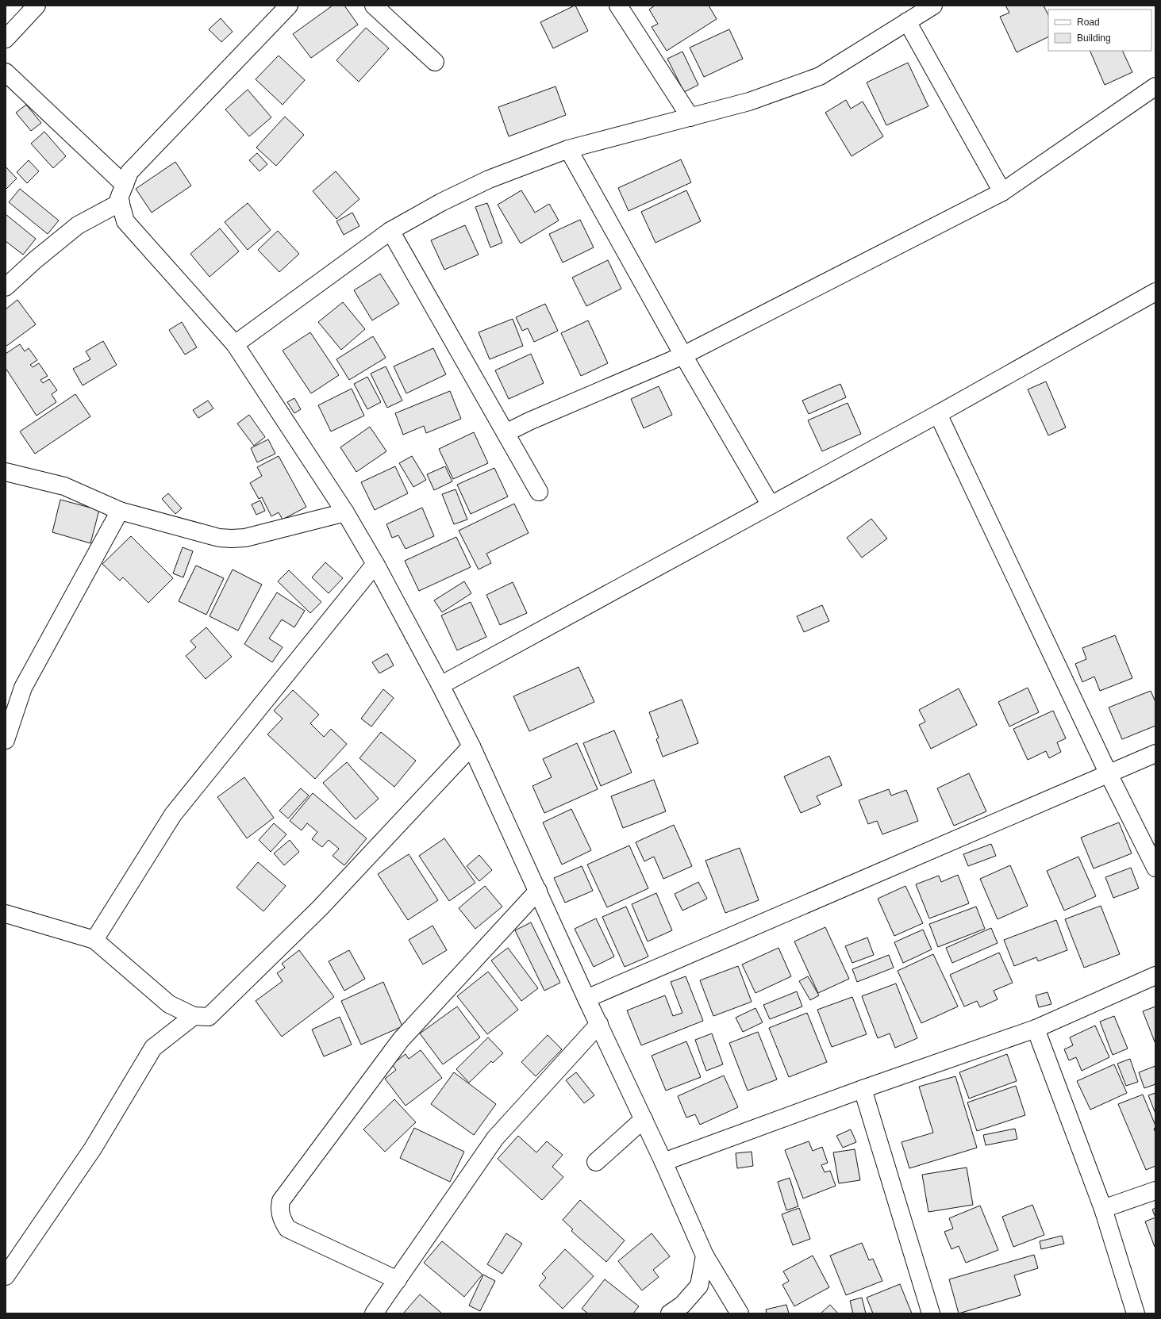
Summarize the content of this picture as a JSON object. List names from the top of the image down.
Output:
{
  "legend": ["Road", "Building"]
}
